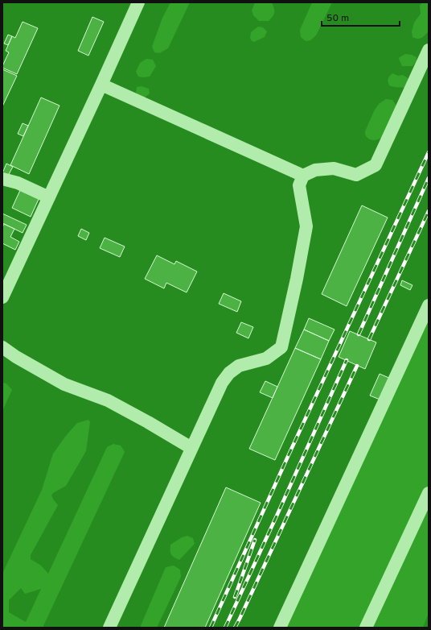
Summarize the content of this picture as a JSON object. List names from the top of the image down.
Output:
{
  "scale_bar": "50 m"
}
